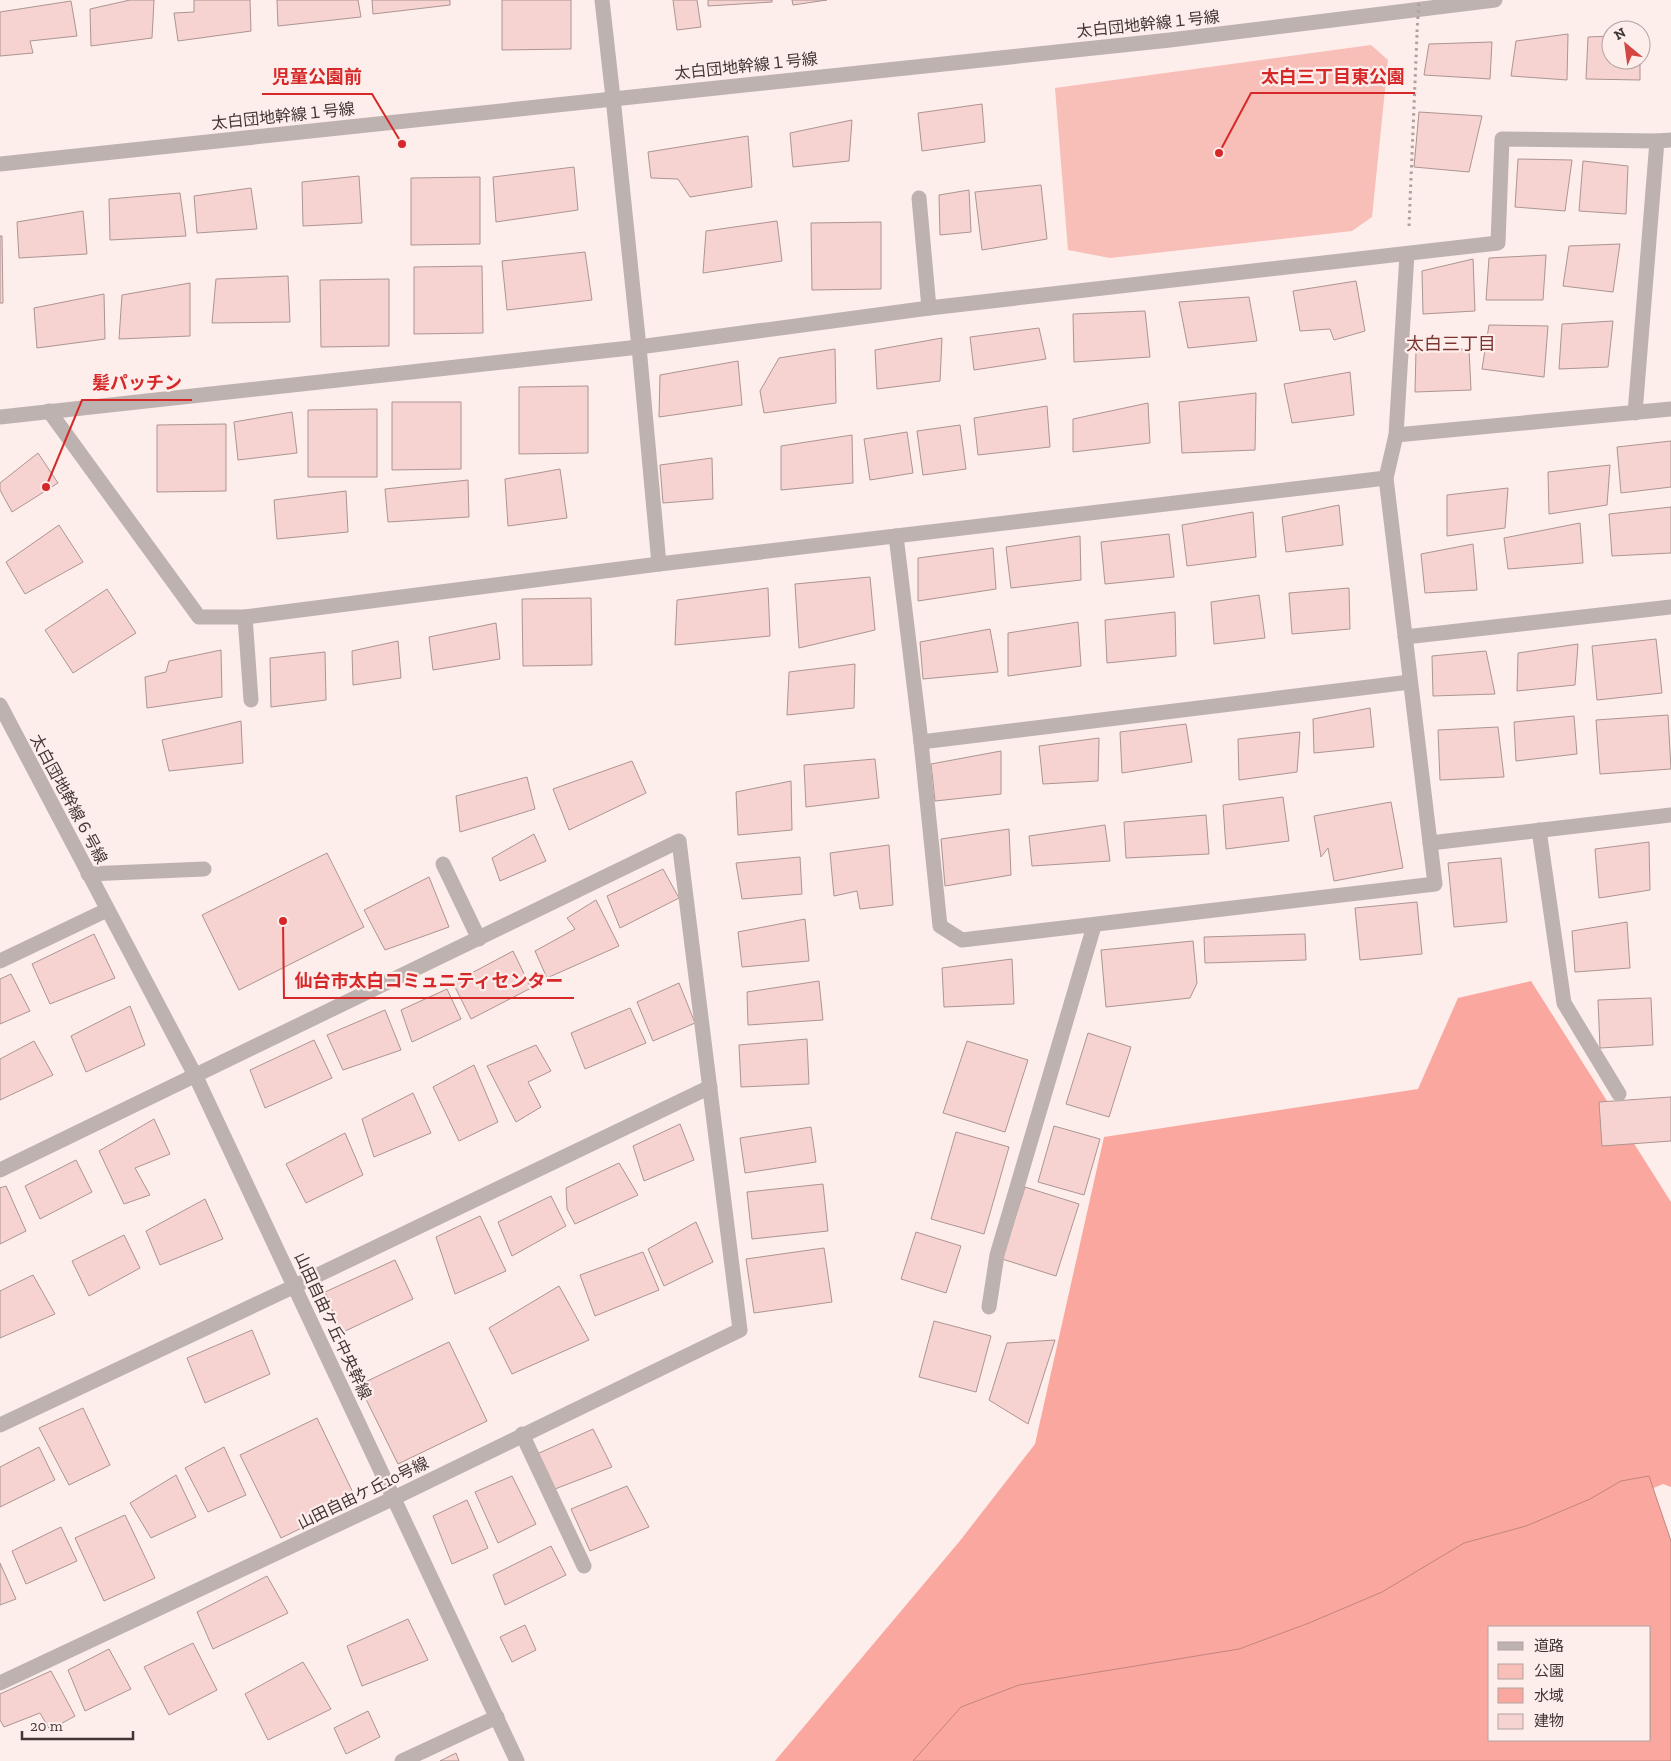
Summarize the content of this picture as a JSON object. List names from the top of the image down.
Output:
{
  "streets": {
    "street": [
      "太白団地幹線１号線",
      "太白団地幹線６号線",
      "山田自由ケ丘中央幹線",
      "山田自由ケ丘10号線"
    ]
  },
  "crossings": [
    ["太白団地幹線６号線", "山田自由ケ丘中央幹線"],
    ["山田自由ケ丘中央幹線", "山田自由ケ丘10号線"]
  ],
  "districts": ["太白三丁目"],
  "places": [
    "児童公園前",
    "太白三丁目東公園",
    "髪パッチン",
    "仙台市太白コミュニティセンター"
  ],
  "legend": [
    "道路",
    "公園",
    "水域",
    "建物"
  ],
  "scale_bar": "20 m",
  "north": "top left"
}
